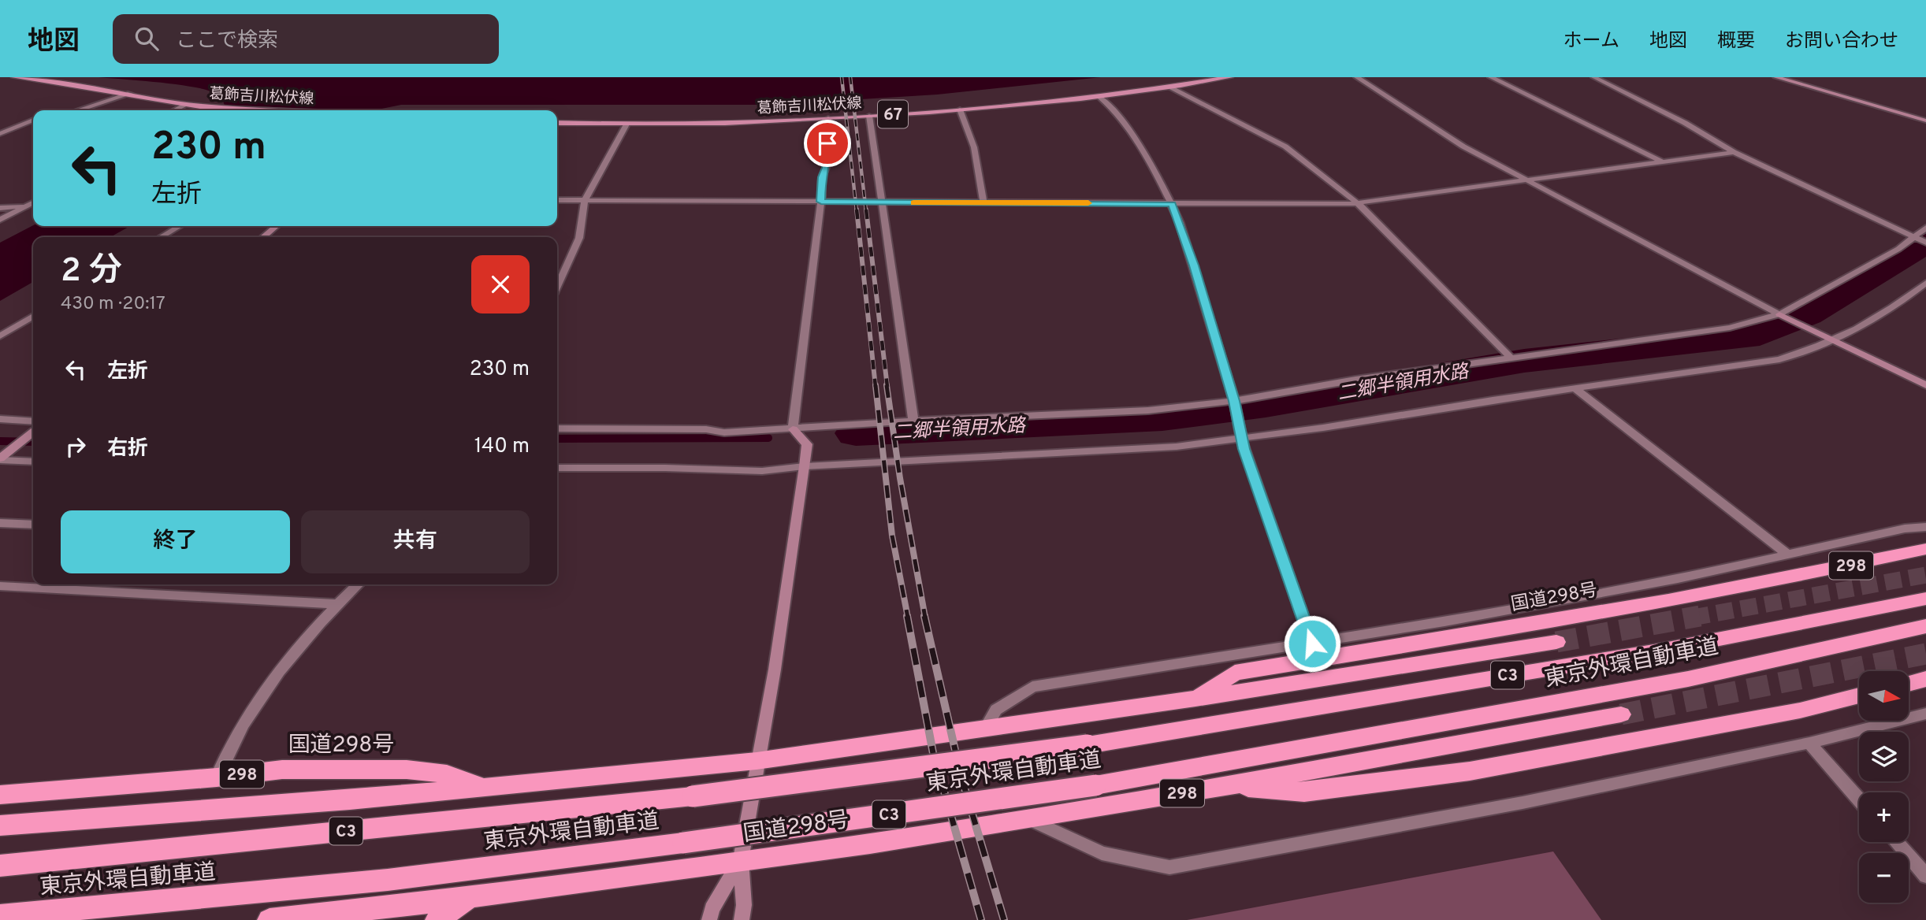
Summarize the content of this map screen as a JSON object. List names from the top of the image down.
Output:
{
  "streets": {
    "highway": [
      "298",
      "国道298号",
      "東京外環自動車道",
      "C3"
    ],
    "main road": ["葛飾吉川松伏線", "67"]
  },
  "water": ["二郷半領用水路"],
  "north": "right",
  "page": {
    "header": "地図",
    "search": "ここで検索",
    "nav": [
      "ホーム",
      "地図",
      "概要",
      "お問い合わせ"
    ],
    "turn": ["230 m", "左折"],
    "heading": ["2 分", "430 m · 20:17"],
    "list": [
      {
        "name": "左折",
        "value": "230 m"
      },
      {
        "name": "右折",
        "value": "140 m"
      }
    ],
    "buttons": ["終了", "共有"],
    "map_buttons": ["+", "−"]
  }
}
